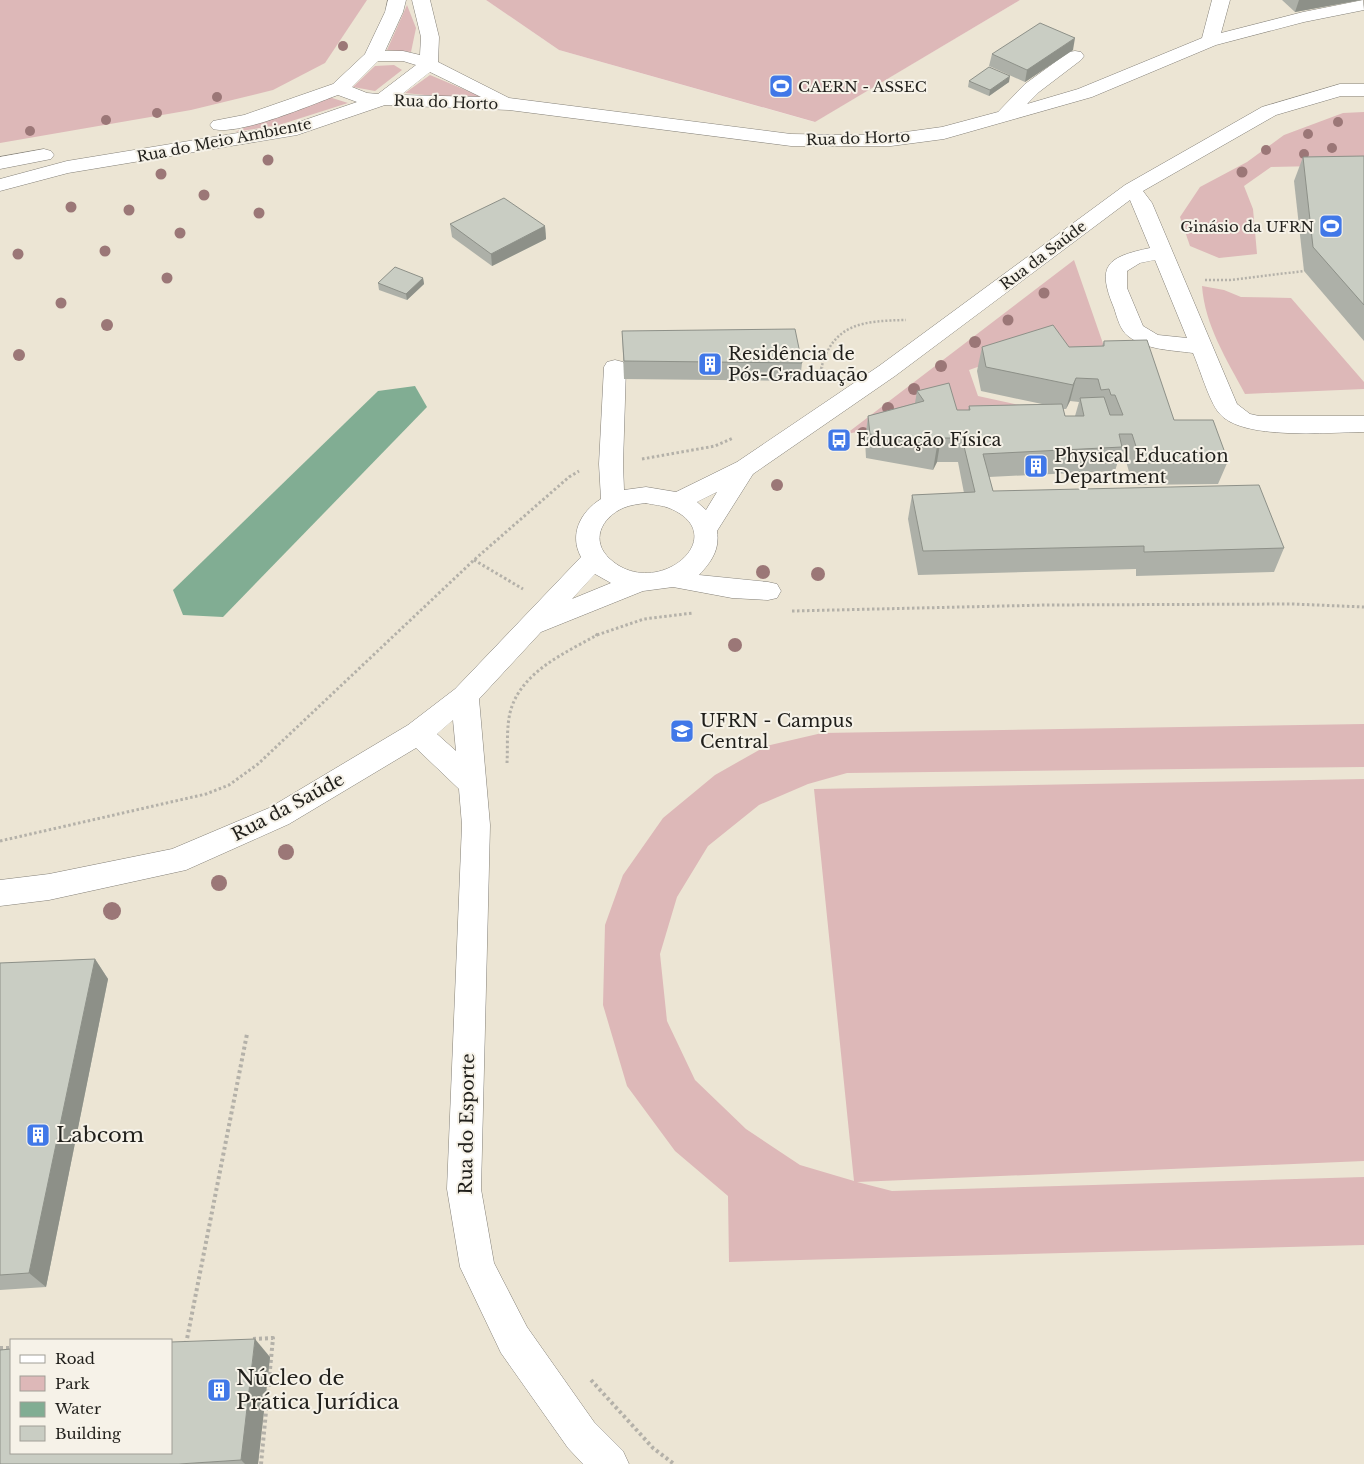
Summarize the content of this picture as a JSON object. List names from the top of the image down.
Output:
{
  "streets": {
    "lane": [
      "Rua do Horto",
      "Rua do Meio Ambiente",
      "Rua da Saúde",
      "Rua do Esporte"
    ]
  },
  "crossings": [
    ["Rua do Horto", "Rua do Meio Ambiente"],
    ["Rua da Saúde", "Rua do Esporte"]
  ],
  "places": {
    "sports": ["CAERN - ASSEC", "Ginásio da UFRN"],
    "building": [
      "Residência de Pós-Graduação",
      "Physical Education Department",
      "Labcom",
      "Núcleo de Prática Jurídica"
    ],
    "bus stop": ["Educação Física"],
    "school or university": ["UFRN - Campus Central"]
  },
  "legend": [
    "Road",
    "Park",
    "Water",
    "Building"
  ]
}
